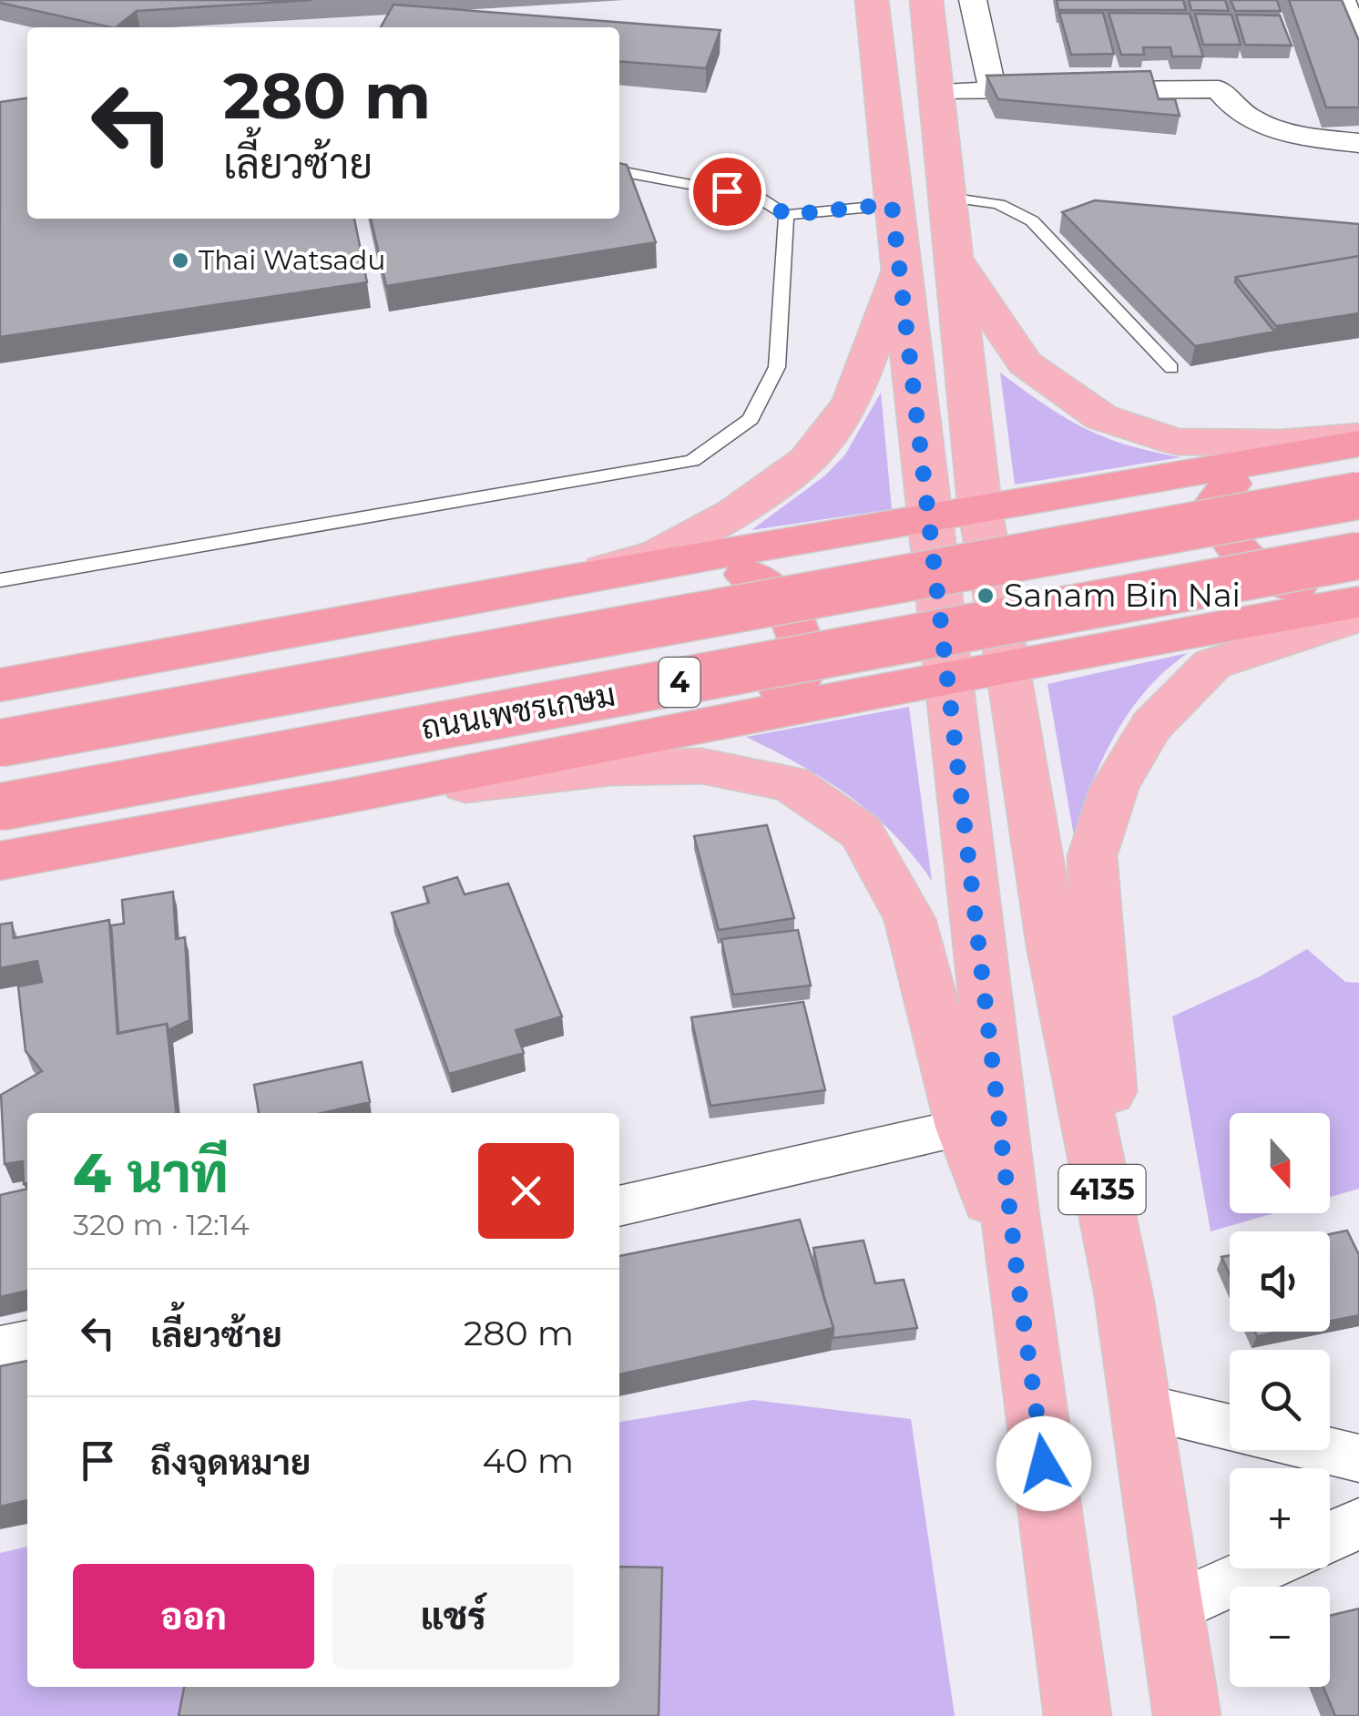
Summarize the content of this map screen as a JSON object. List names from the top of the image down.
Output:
{
  "streets": {
    "highway": ["4", "ถนนเพชรเกษม"],
    "main road": ["4135"]
  },
  "places": ["Thai Watsadu", "Sanam Bin Nai"],
  "north": "bottom",
  "page": {
    "turn": ["280 m", "เลี้ยวซ้าย"],
    "map_buttons": ["+", "−"],
    "heading": ["4 นาที", "320 m · 12:14"],
    "list": [
      {
        "name": "เลี้ยวซ้าย",
        "value": "280 m"
      },
      {
        "name": "ถึงจุดหมาย",
        "value": "40 m"
      }
    ],
    "buttons": ["ออก", "แชร์"]
  }
}
